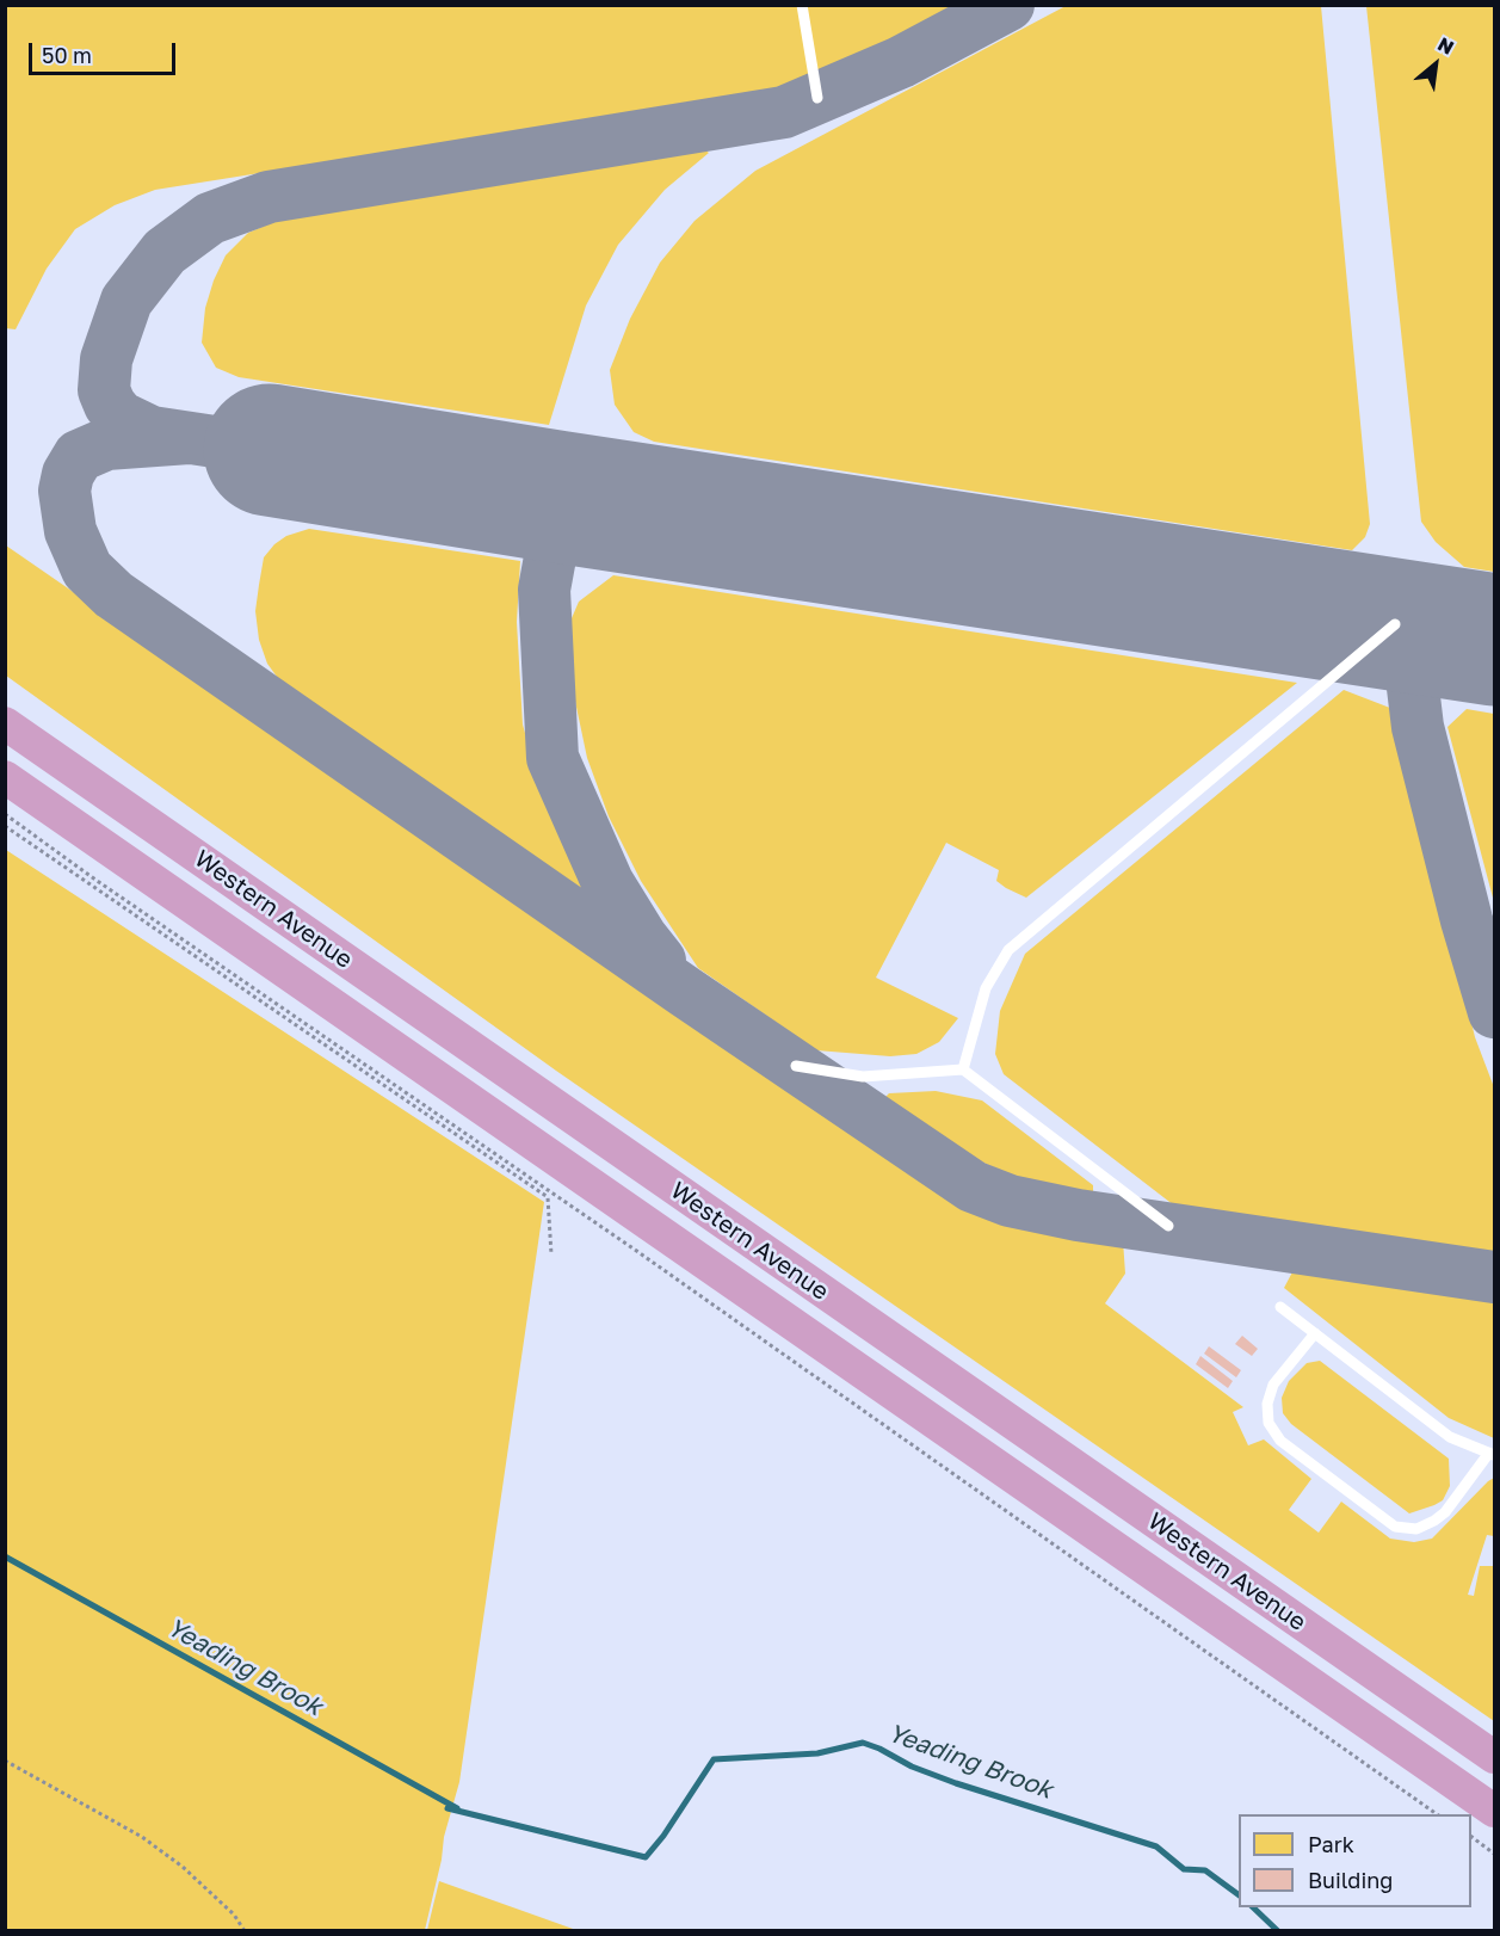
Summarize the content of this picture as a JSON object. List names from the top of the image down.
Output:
{
  "streets": {
    "highway": ["Western Avenue"]
  },
  "water": ["Yeading Brook"],
  "legend": ["Park", "Building"],
  "scale_bar": "50 m",
  "north": "top right"
}
